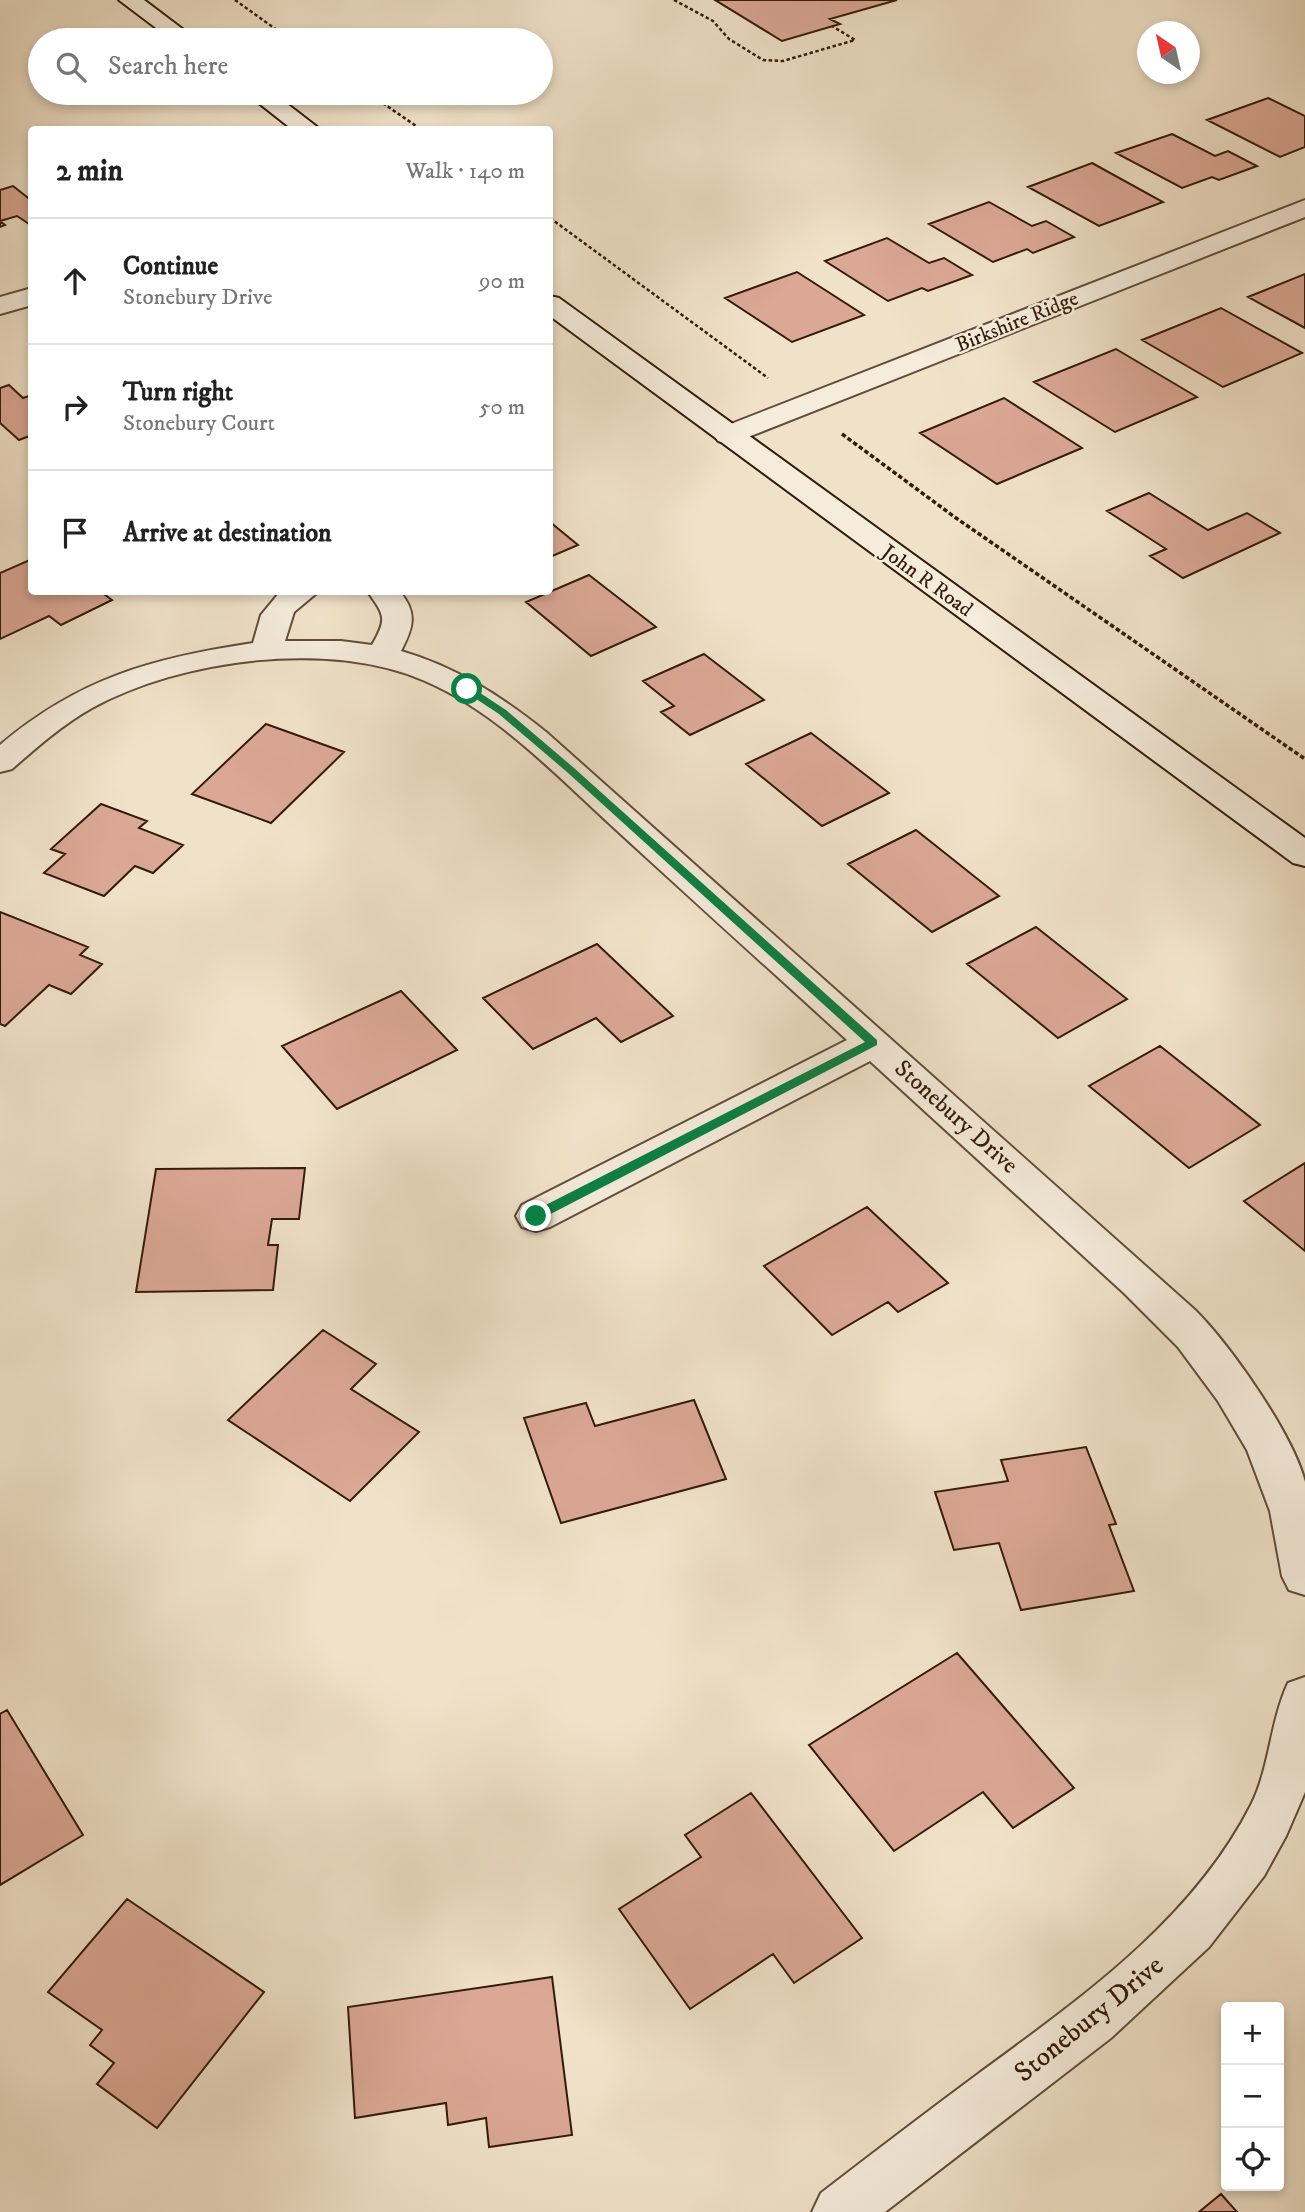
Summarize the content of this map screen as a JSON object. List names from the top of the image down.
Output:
{
  "streets": {
    "street": ["Birkshire Ridge", "John R Road", "Stonebury Drive"]
  },
  "crossings": [
    ["Birkshire Ridge", "John R Road"]
  ],
  "north": "top left",
  "page": {
    "search": "Search here",
    "heading": ["2 min", "Walk · 140 m"],
    "list": [
      ["Continue", "Stonebury Drive", "90 m"],
      ["Turn right", "Stonebury Court", "50 m"],
      "Arrive at destination"
    ],
    "map_buttons": ["+", "−"]
  }
}
